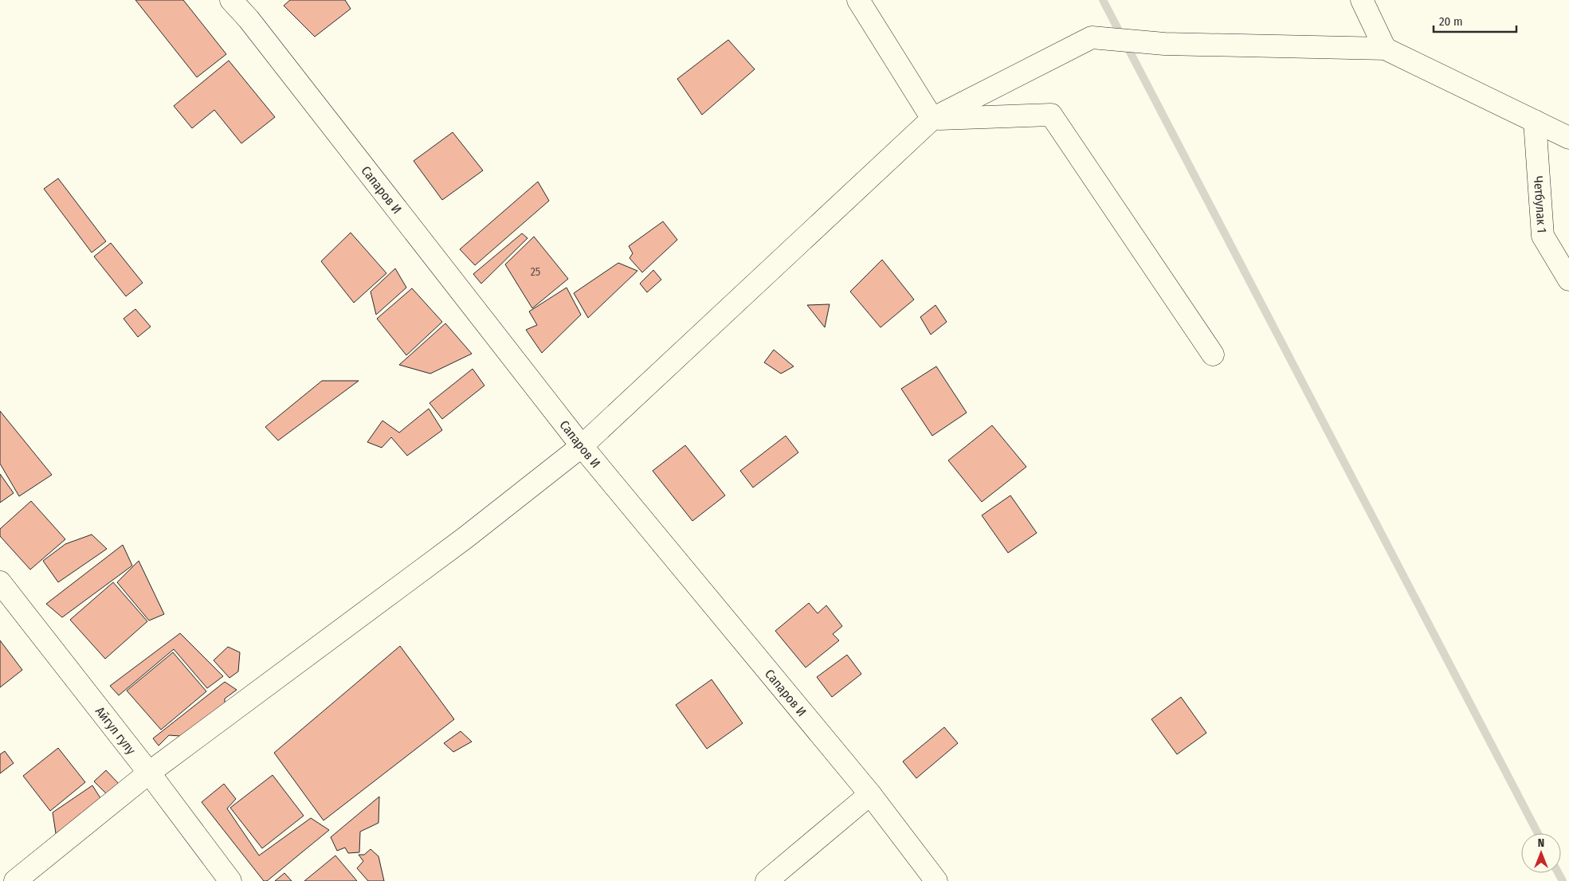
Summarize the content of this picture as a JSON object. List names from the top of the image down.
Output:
{
  "streets": {
    "street": ["Сапаров И", "Четбулак 1", "Айгул гулу"]
  },
  "house_numbers": ["25"],
  "scale_bar": "20 m",
  "north": "top"
}
